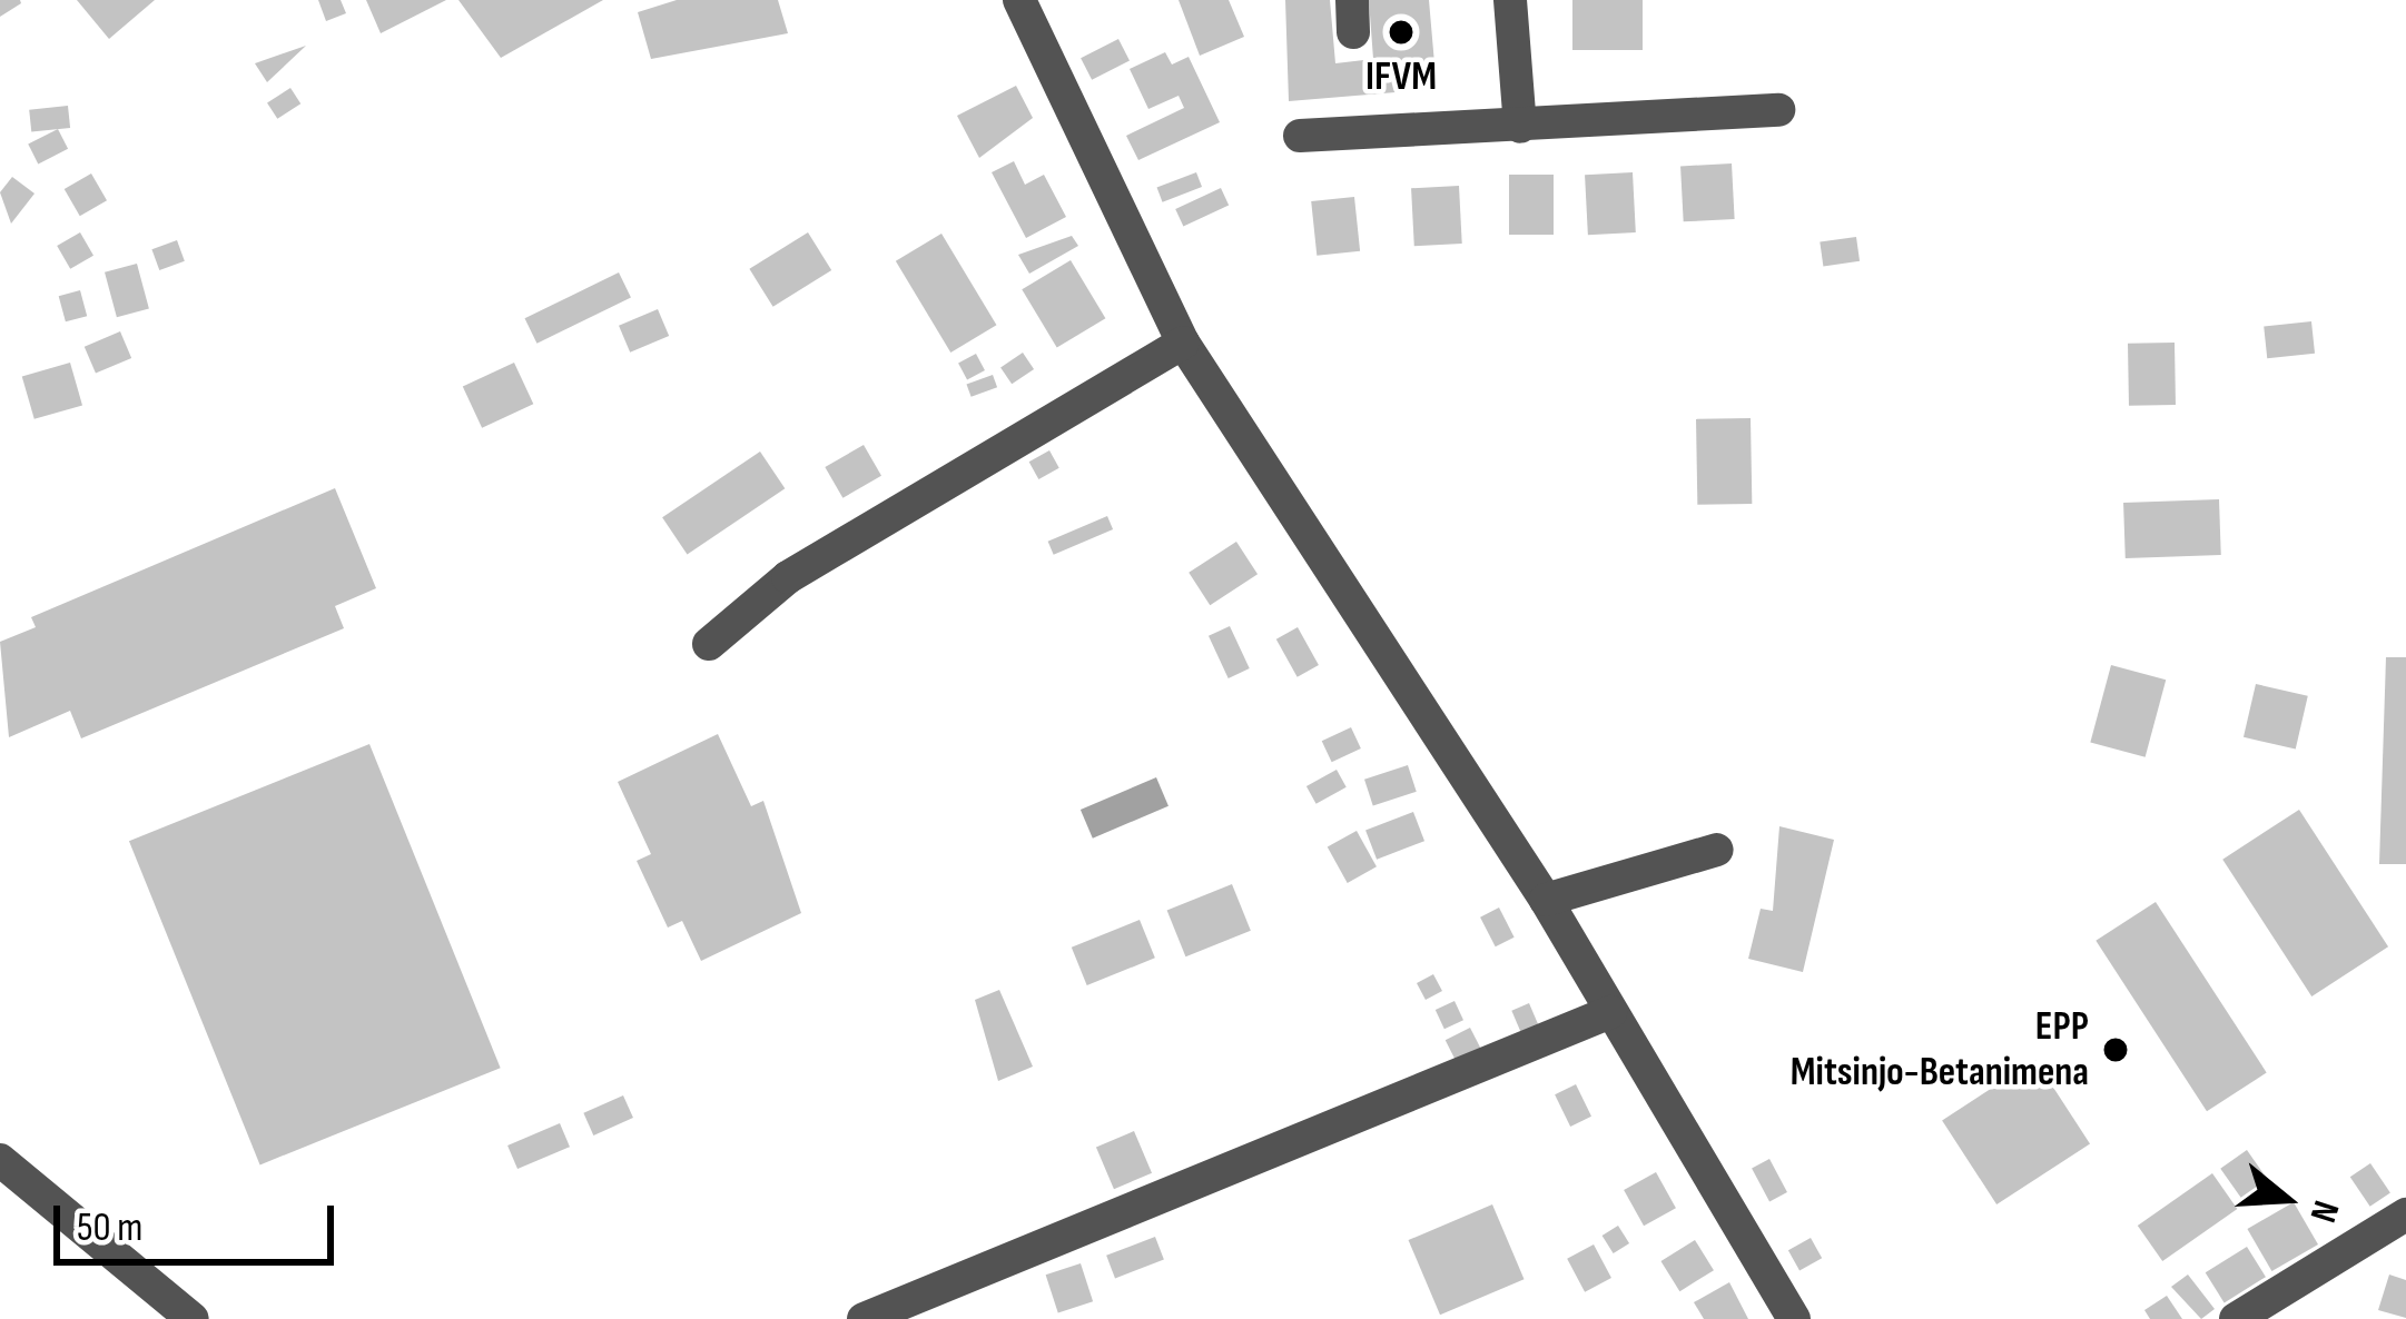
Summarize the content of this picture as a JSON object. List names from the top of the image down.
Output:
{
  "places": ["IFVM", "EPP Mitsinjo-Betanimena"],
  "scale_bar": "50 m",
  "north": "right"
}
